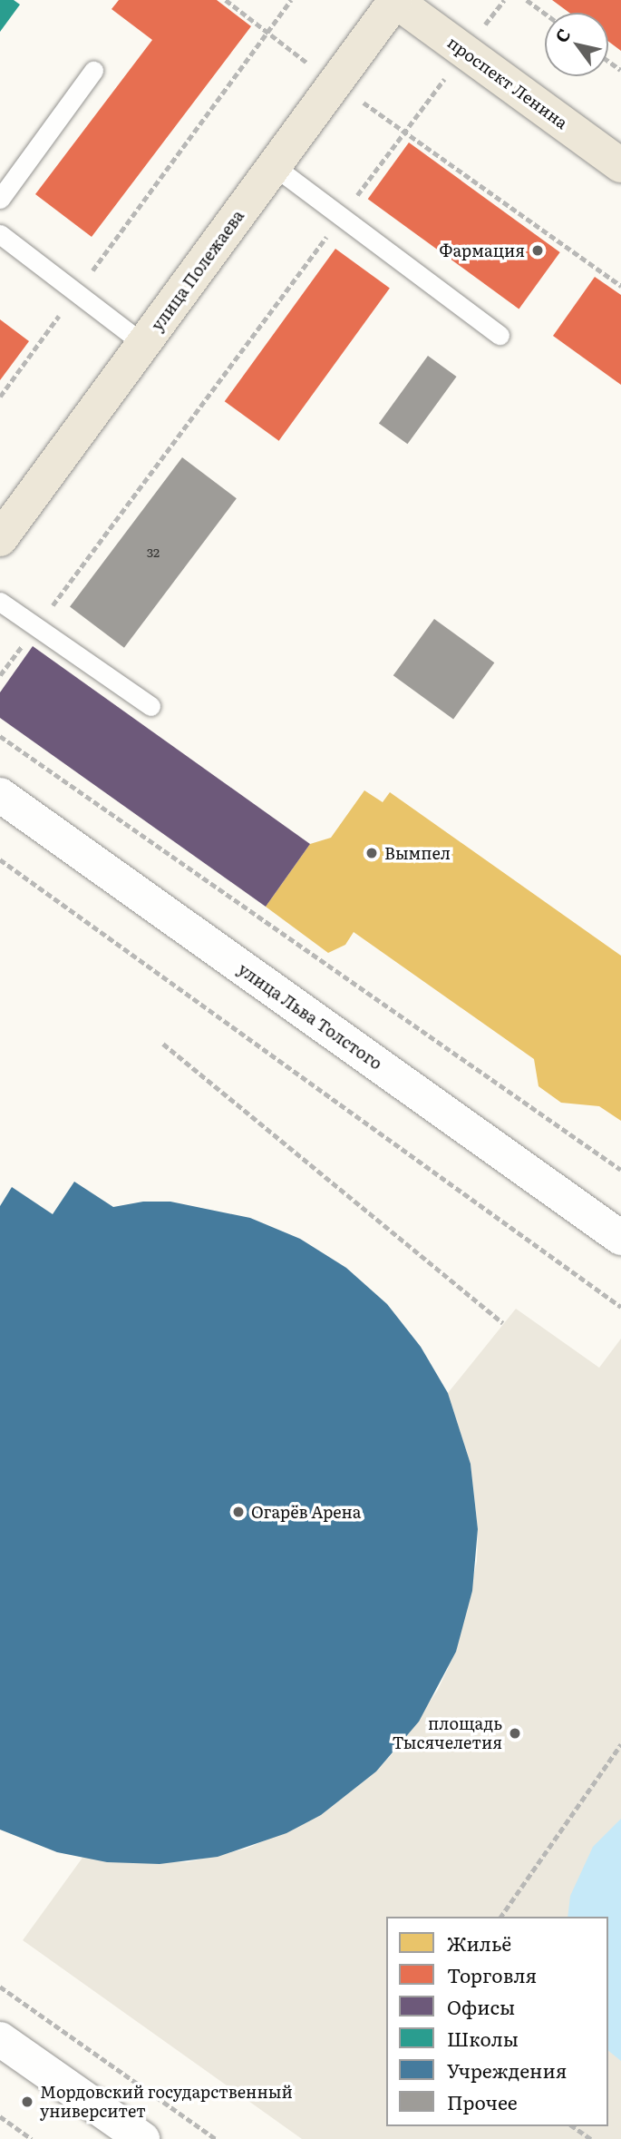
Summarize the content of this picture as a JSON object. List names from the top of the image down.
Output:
{
  "streets": {
    "main road": ["проспект Ленина", "улица Полежаева"],
    "street": ["улица Льва Толстого"]
  },
  "crossings": [
    ["проспект Ленина", "улица Полежаева"]
  ],
  "places": [
    "Фармация",
    "Вымпел",
    "Огарёв Арена",
    "площадь Тысячелетия",
    "Мордовский государственный университет"
  ],
  "house_numbers": ["32"],
  "legend": [
    "Жильё",
    "Торговля",
    "Офисы",
    "Школы",
    "Учреждения",
    "Прочее"
  ],
  "north": "top left"
}
